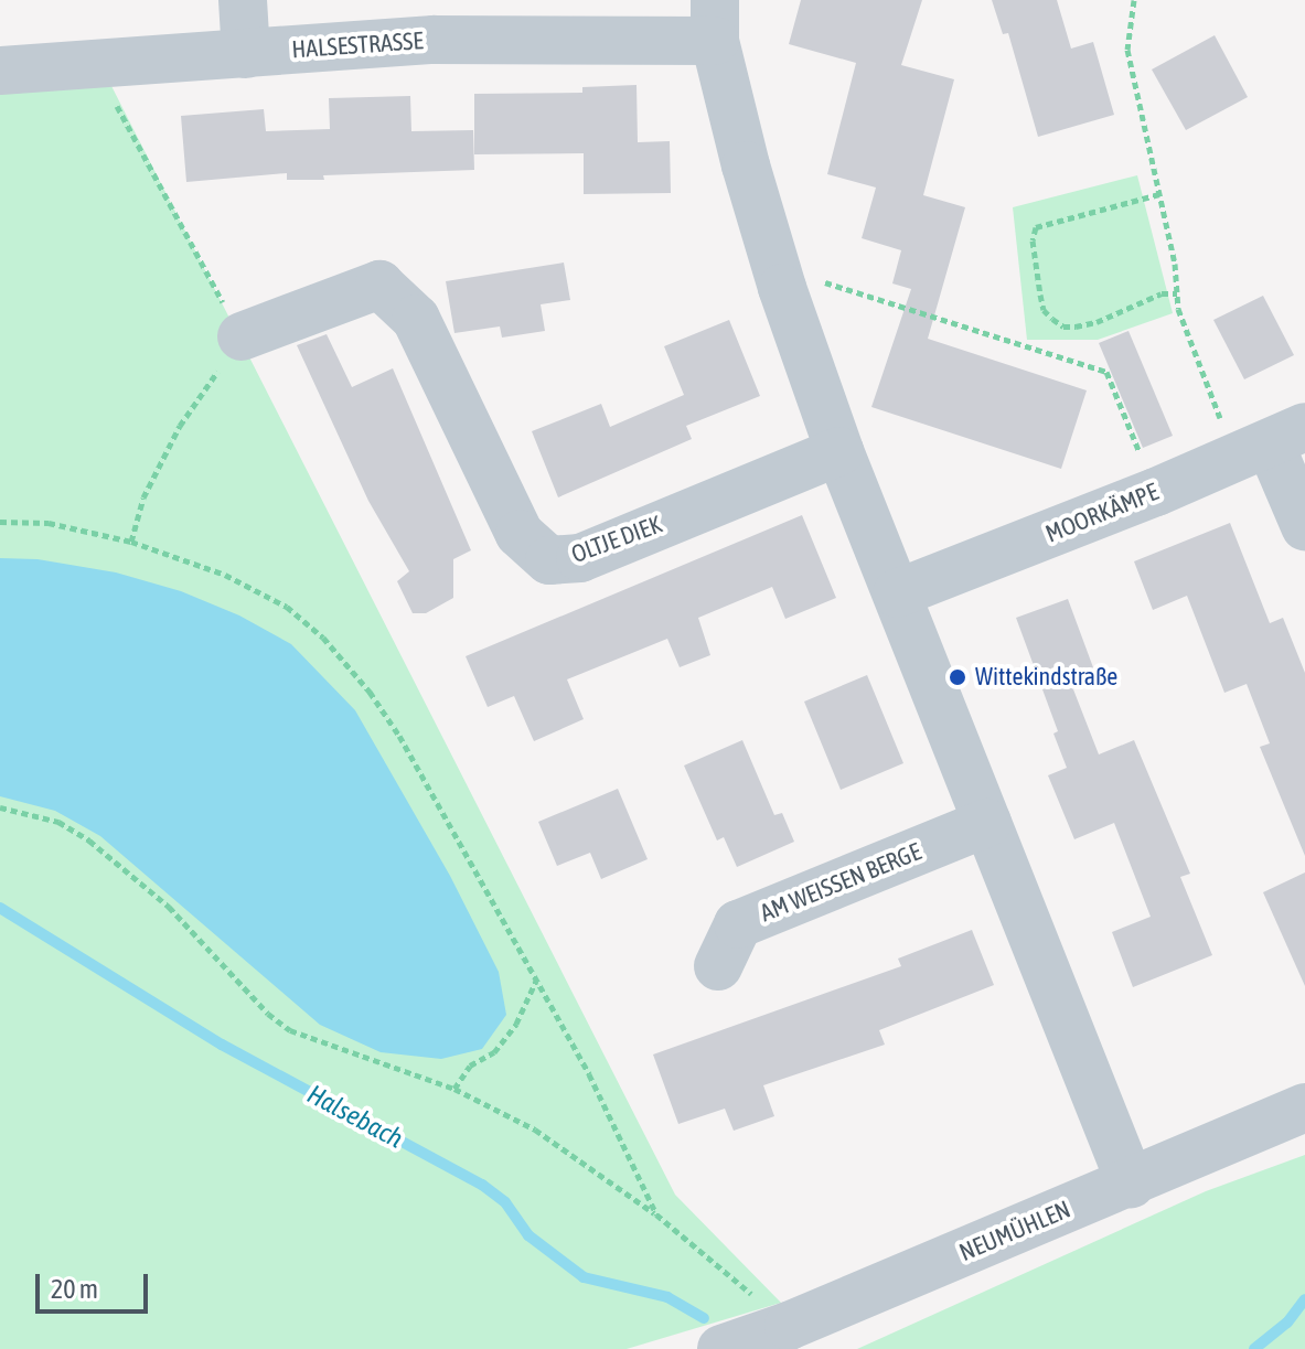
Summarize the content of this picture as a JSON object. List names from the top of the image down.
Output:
{
  "streets": {
    "street": [
      "HALSESTRASSE",
      "MOORKÄMPE",
      "OLTJE DIEK",
      "AM WEISSEN BERGE",
      "NEUMÜHLEN"
    ]
  },
  "water": ["Halsebach"],
  "places": ["Wittekindstraße"],
  "scale_bar": "20 m"
}
